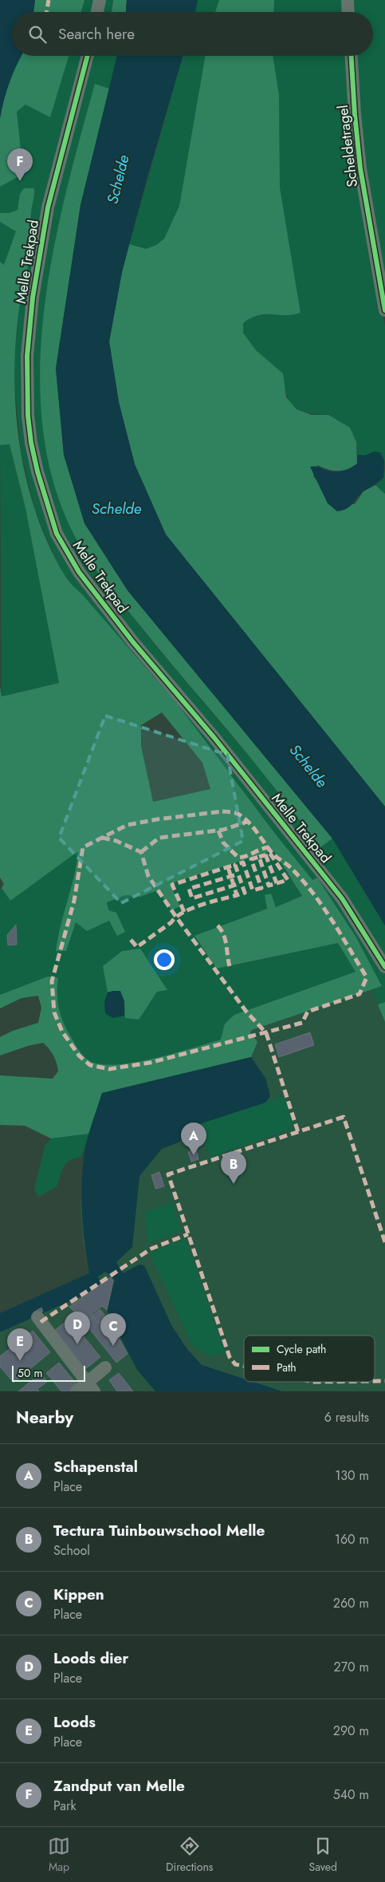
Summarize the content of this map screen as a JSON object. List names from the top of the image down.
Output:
{
  "streets": {
    "lane": ["Scheldetragel", "Melle Trekpad"]
  },
  "water": ["Schelde"],
  "legend": ["Cycle path", "Path"],
  "scale_bar": "50 m",
  "page": {
    "search": "Search here",
    "pins": [
      "F",
      "A",
      "B",
      "D",
      "C",
      "E"
    ],
    "scale": "50 m",
    "heading": ["Nearby", "6 results"],
    "list": [
      {
        "mark": "A",
        "name": "Schapenstal",
        "note": "Place",
        "value": "130 m"
      },
      {
        "mark": "B",
        "name": "Tectura Tuinbouwschool Melle",
        "note": "School",
        "value": "160 m"
      },
      {
        "mark": "C",
        "name": "Kippen",
        "note": "Place",
        "value": "260 m"
      },
      {
        "mark": "D",
        "name": "Loods dier",
        "note": "Place",
        "value": "270 m"
      },
      {
        "mark": "E",
        "name": "Loods",
        "note": "Place",
        "value": "290 m"
      },
      {
        "mark": "F",
        "name": "Zandput van Melle",
        "note": "Park",
        "value": "540 m"
      }
    ],
    "nav": ["Map", "Directions", "Saved"]
  }
}
